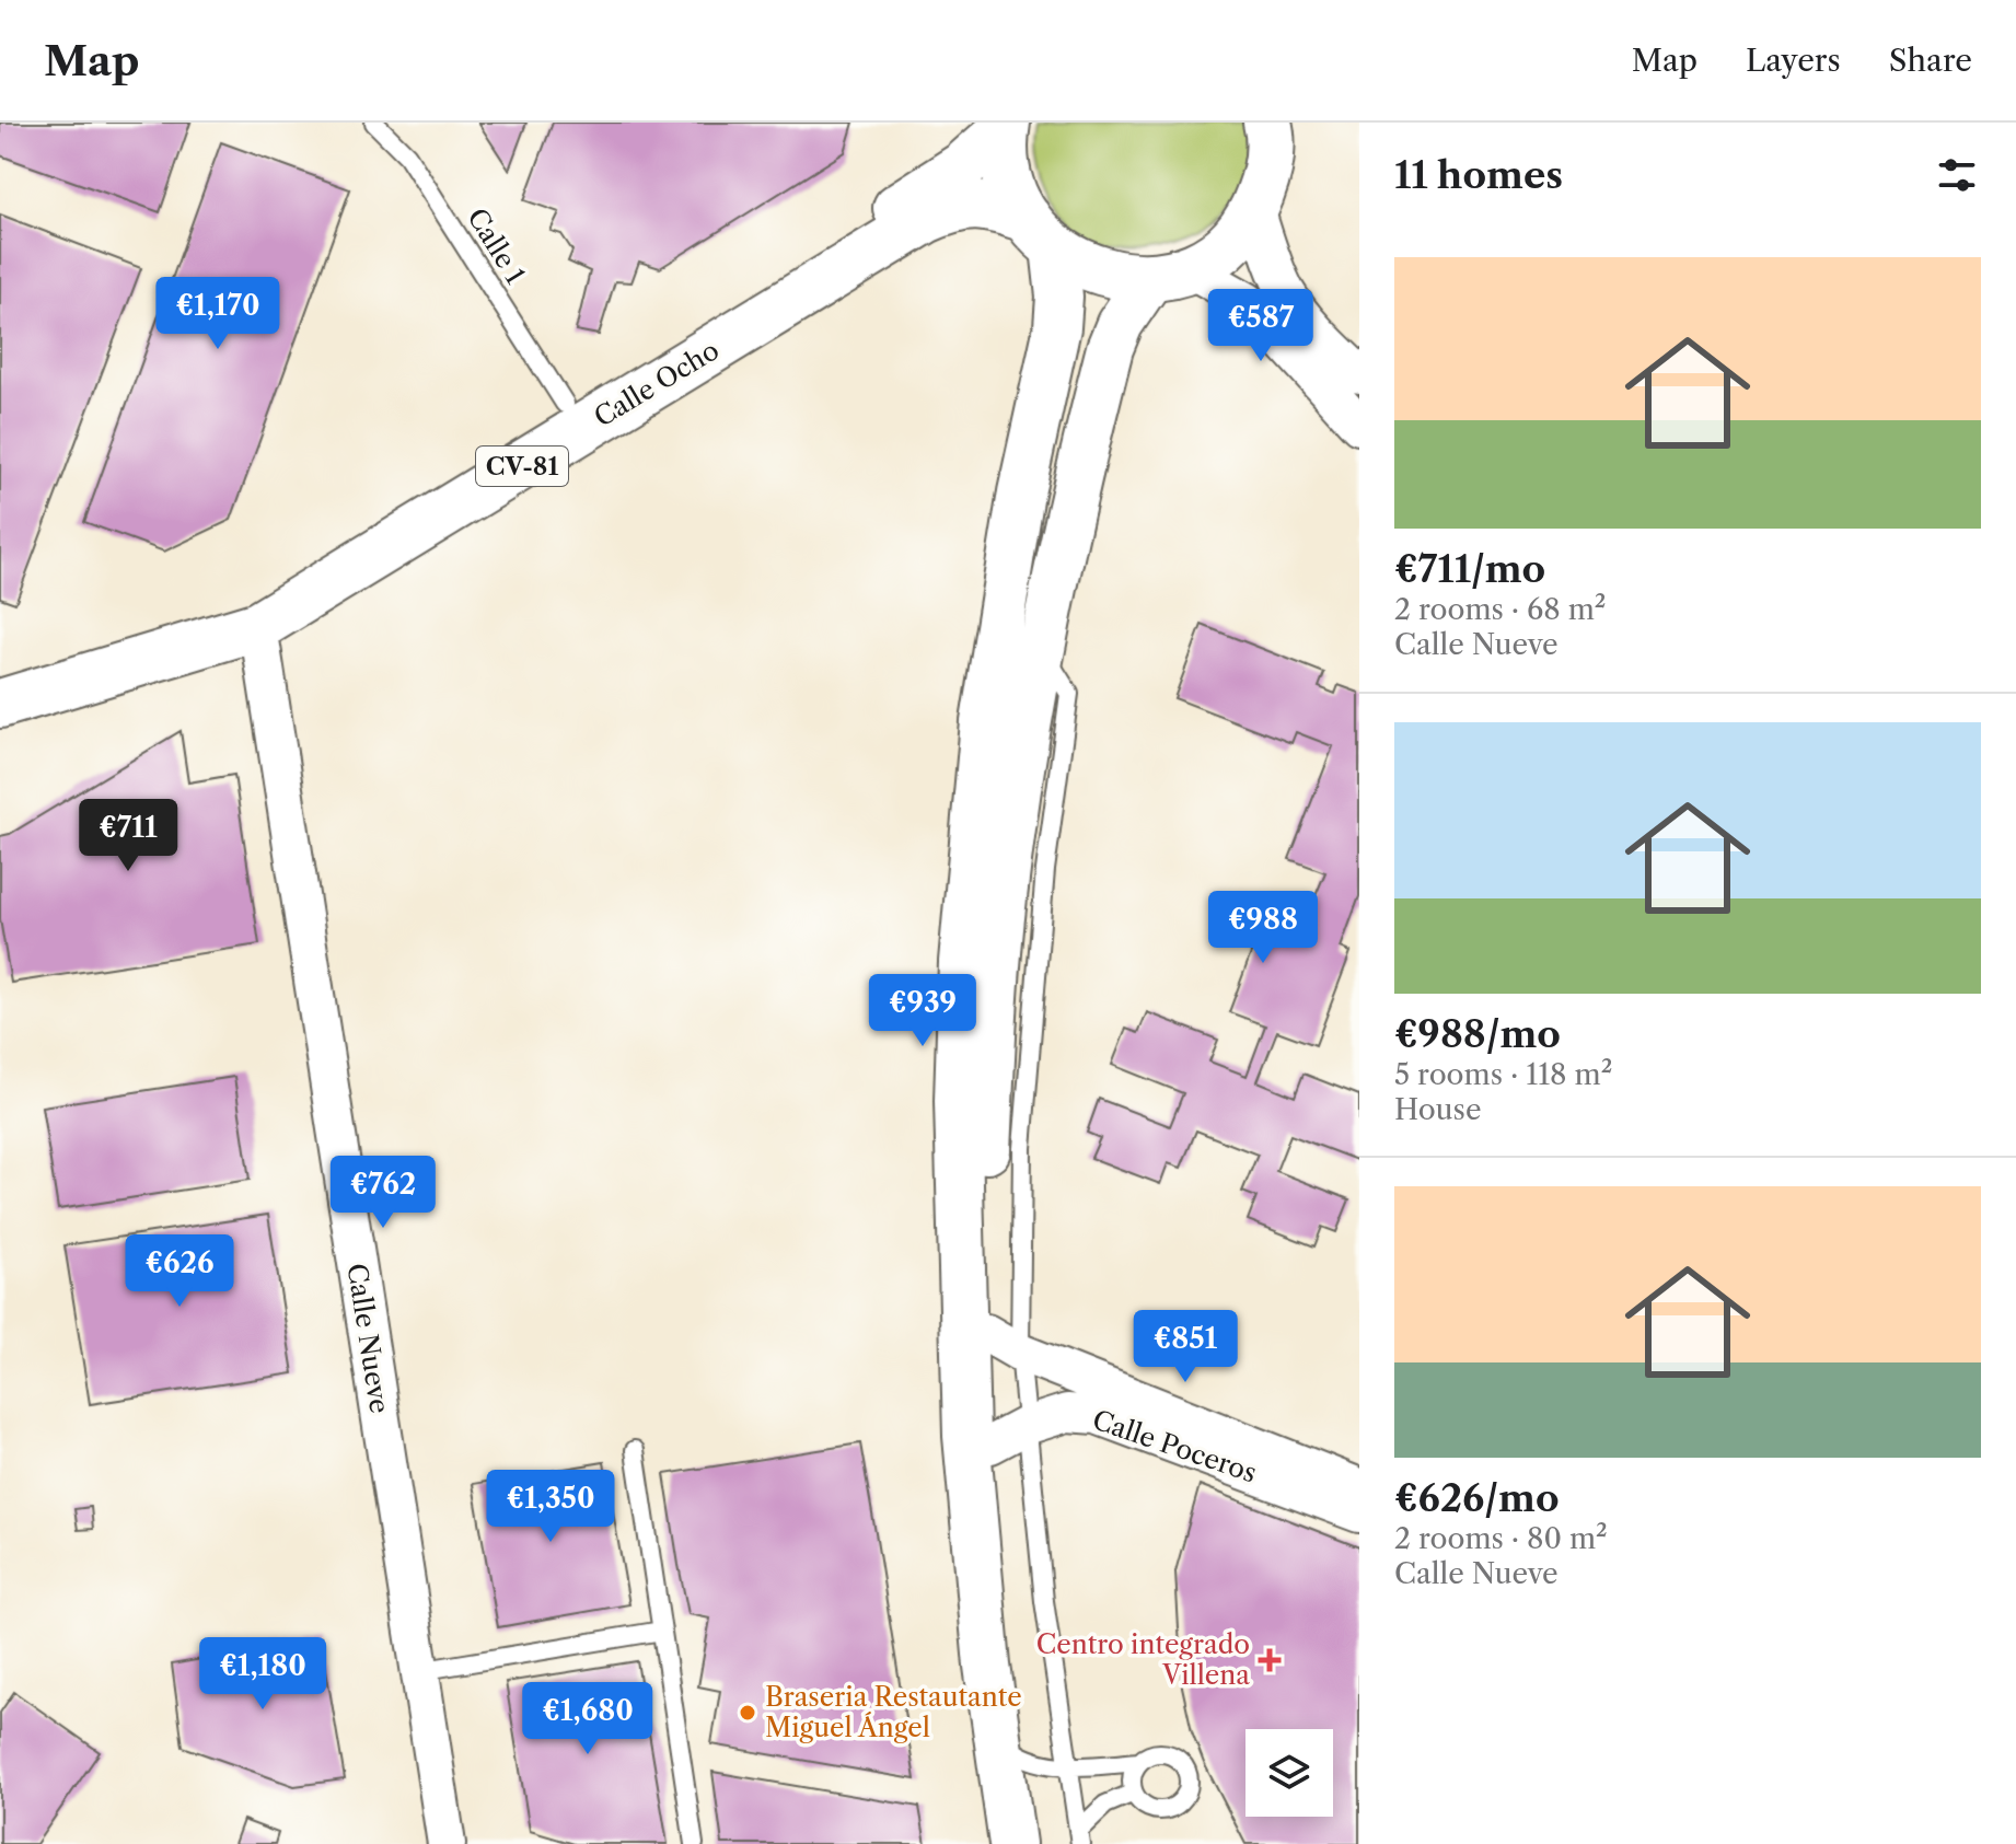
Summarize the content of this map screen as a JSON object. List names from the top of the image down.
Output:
{
  "streets": {
    "main road": ["Calle Ocho", "CV-81"],
    "street": ["Calle Nueve", "Calle Poceros"],
    "lane": ["Calle 1"]
  },
  "crossings": [
    ["Calle 1", "Calle Ocho"],
    ["Calle Ocho", "Calle Nueve"]
  ],
  "places": {
    "health": ["Centro integrado Villena"],
    "other": ["Braseria Restautante Miguel Ángel"]
  },
  "page": {
    "header": "Map",
    "nav": ["Map", "Layers", "Share"],
    "heading": "11 homes",
    "list": [
      {
        "name": "€711/mo",
        "note": "2 rooms · 68 m² · Calle Nueve"
      },
      {
        "name": "€988/mo",
        "note": "5 rooms · 118 m² · House"
      },
      {
        "name": "€626/mo",
        "note": "2 rooms · 80 m² · Calle Nueve"
      }
    ],
    "price": [
      "€1,170",
      "€587",
      "€711",
      "€988",
      "€939",
      "€762",
      "€626",
      "€851",
      "€1,350",
      "€1,180",
      "€1,680"
    ]
  }
}
